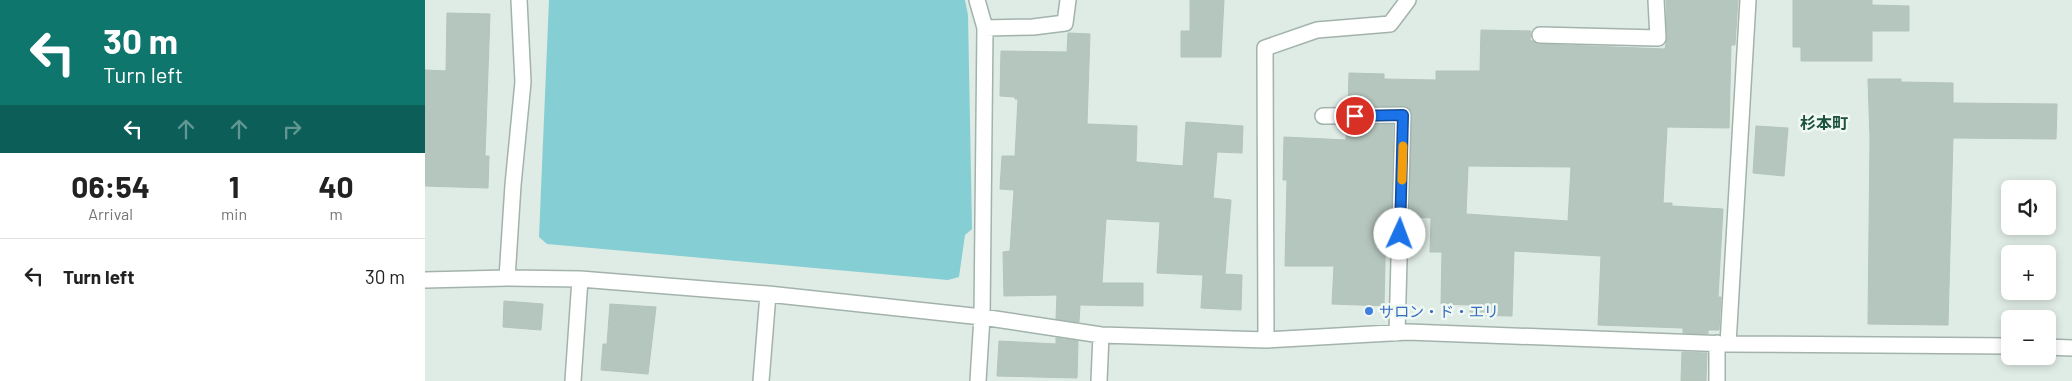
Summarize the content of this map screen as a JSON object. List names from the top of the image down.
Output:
{
  "districts": ["杉本町"],
  "places": ["サロン・ド・エリ"],
  "page": {
    "turn": ["30 m", "Turn left"],
    "eta": [
      "06:54",
      "Arrival",
      "1",
      "min",
      "40",
      "m"
    ],
    "map_buttons": ["+", "−"],
    "list": [
      {
        "name": "Turn left",
        "value": "30 m"
      }
    ]
  }
}
